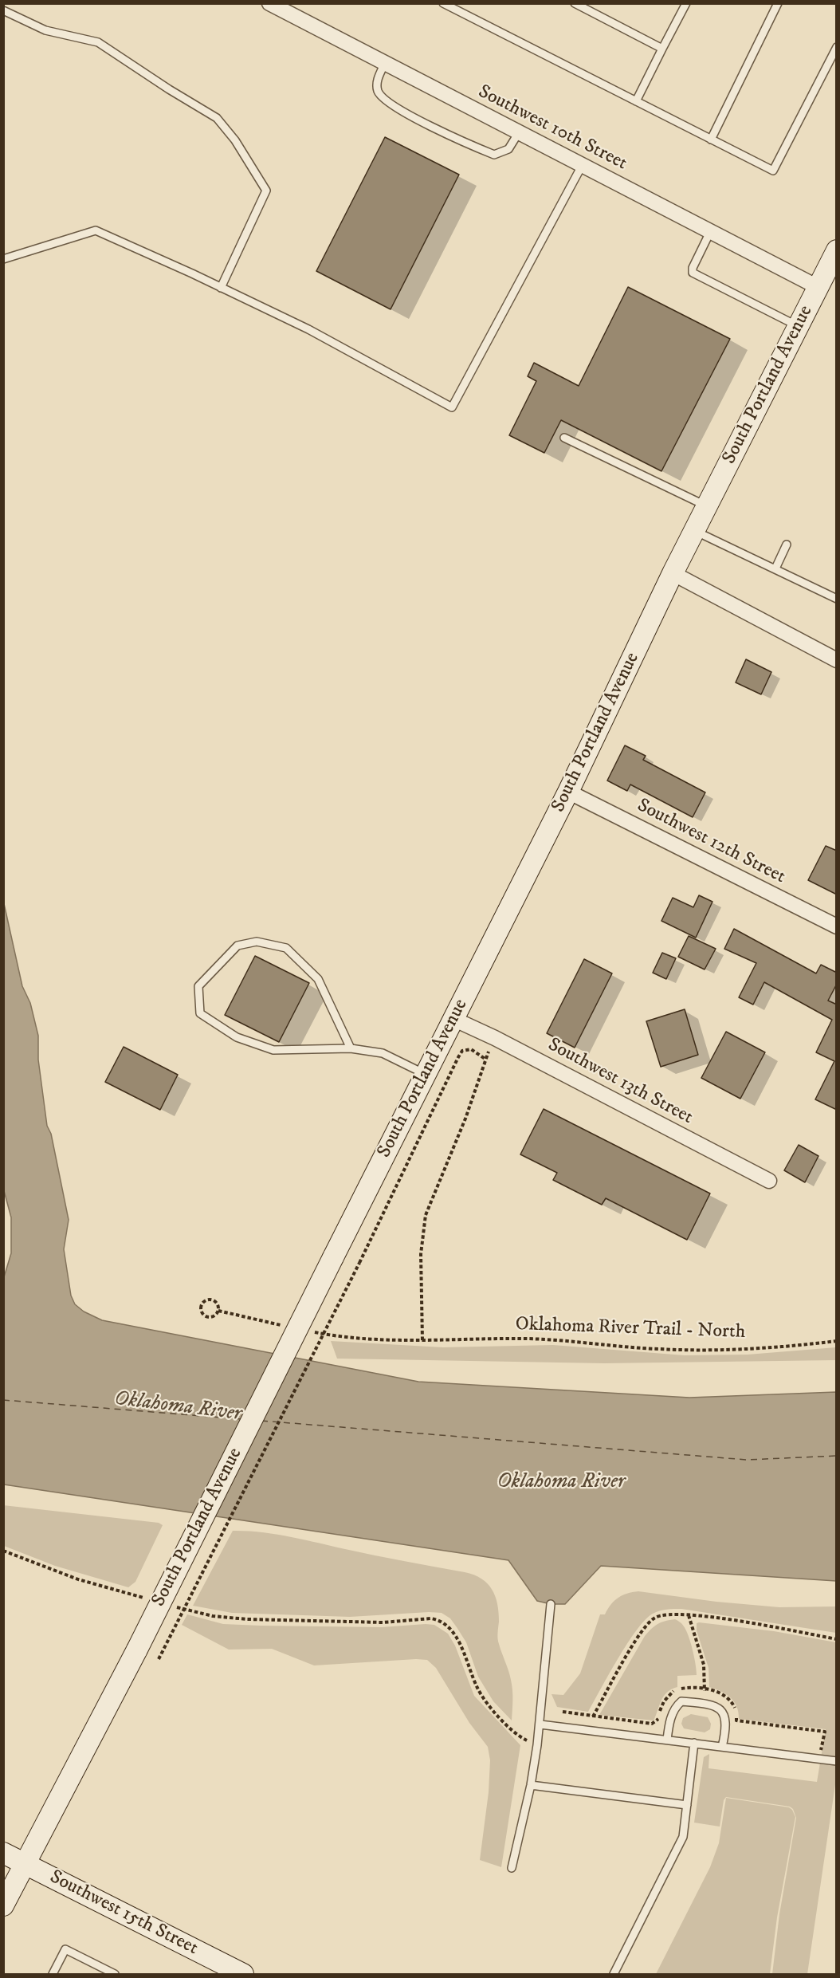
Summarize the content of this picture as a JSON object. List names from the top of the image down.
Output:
{
  "streets": {
    "main road": ["South Portland Avenue", "Southwest 15th Street"],
    "street": ["Southwest 10th Street", "Southwest 12th Street", "Southwest 13th Street"],
    "path": ["Oklahoma River Trail - North"]
  },
  "crossings": [
    ["Southwest 10th Street", "South Portland Avenue"],
    ["South Portland Avenue", "Southwest 12th Street"],
    ["South Portland Avenue", "Southwest 13th Street"],
    ["South Portland Avenue", "Southwest 15th Street"]
  ],
  "water": ["Oklahoma River"]
}
